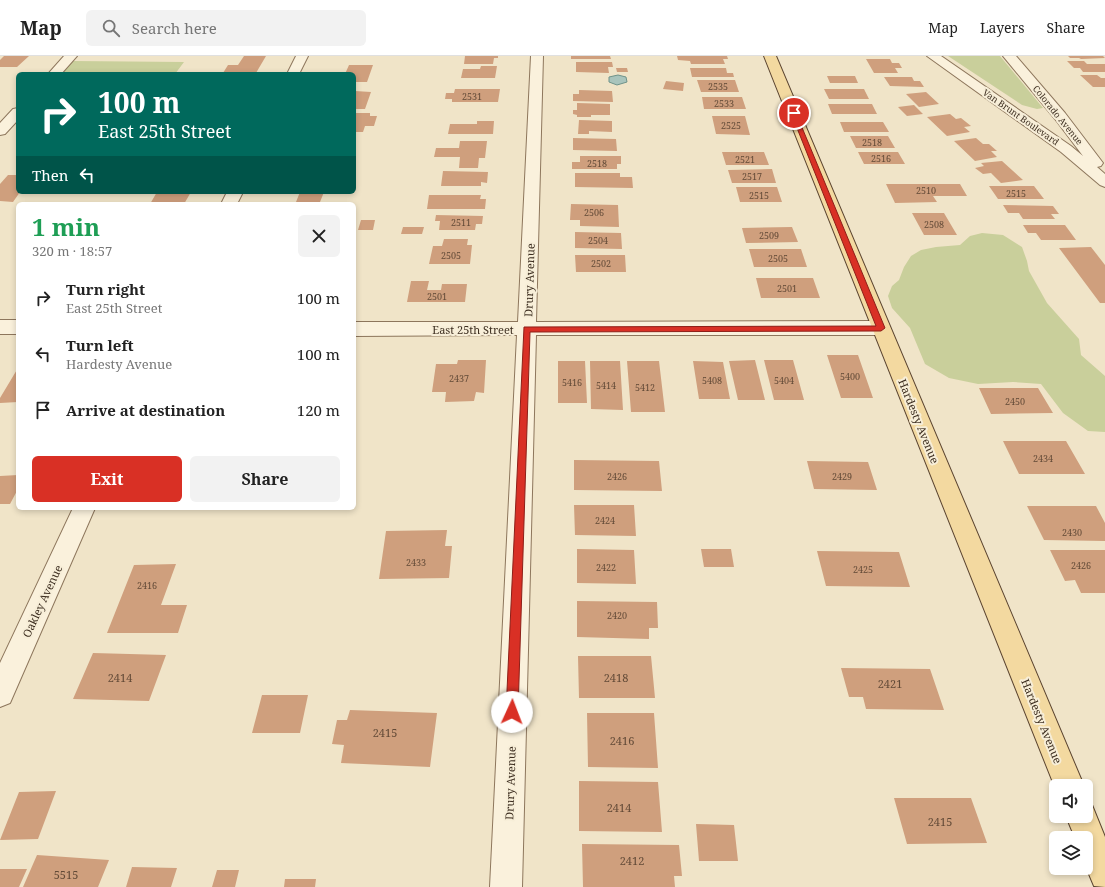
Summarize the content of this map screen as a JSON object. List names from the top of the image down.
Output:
{
  "streets": {
    "main road": ["Hardesty Avenue"],
    "street": [
      "Colorado Avenue",
      "Van Brunt Boulevard",
      "Drury Avenue",
      "East 25th Street",
      "Oakley Avenue"
    ]
  },
  "crossings": [
    ["Drury Avenue", "East 25th Street"],
    ["East 25th Street", "Hardesty Avenue"]
  ],
  "house_numbers": [
    "2535",
    "2531",
    "2533",
    "2525",
    "2518",
    "2516",
    "2521",
    "2518",
    "2517",
    "2510",
    "2515",
    "2515",
    "2506",
    "2511",
    "2508",
    "2509",
    "2504",
    "2505",
    "2505",
    "2502",
    "2501",
    "2501",
    "5400",
    "2437",
    "5408",
    "5404",
    "5416",
    "5414",
    "5412",
    "2450",
    "2434",
    "2426",
    "2429",
    "2424",
    "2430",
    "2433",
    "2426",
    "2422",
    "2425",
    "2416",
    "2420",
    "2414",
    "2418",
    "2421",
    "2415",
    "2416",
    "2414",
    "2415",
    "2412",
    "5515"
  ],
  "page": {
    "header": "Map",
    "search": "Search here",
    "nav": ["Map", "Layers", "Share"],
    "turn": ["100 m", "East 25th Street"],
    "then": "Then",
    "heading": ["1 min", "320 m · 18:57"],
    "list": [
      {
        "name": "Turn right",
        "note": "East 25th Street",
        "value": "100 m"
      },
      {
        "name": "Turn left",
        "note": "Hardesty Avenue",
        "value": "100 m"
      },
      {
        "name": "Arrive at destination",
        "value": "120 m"
      }
    ],
    "buttons": ["Exit", "Share"]
  }
}
